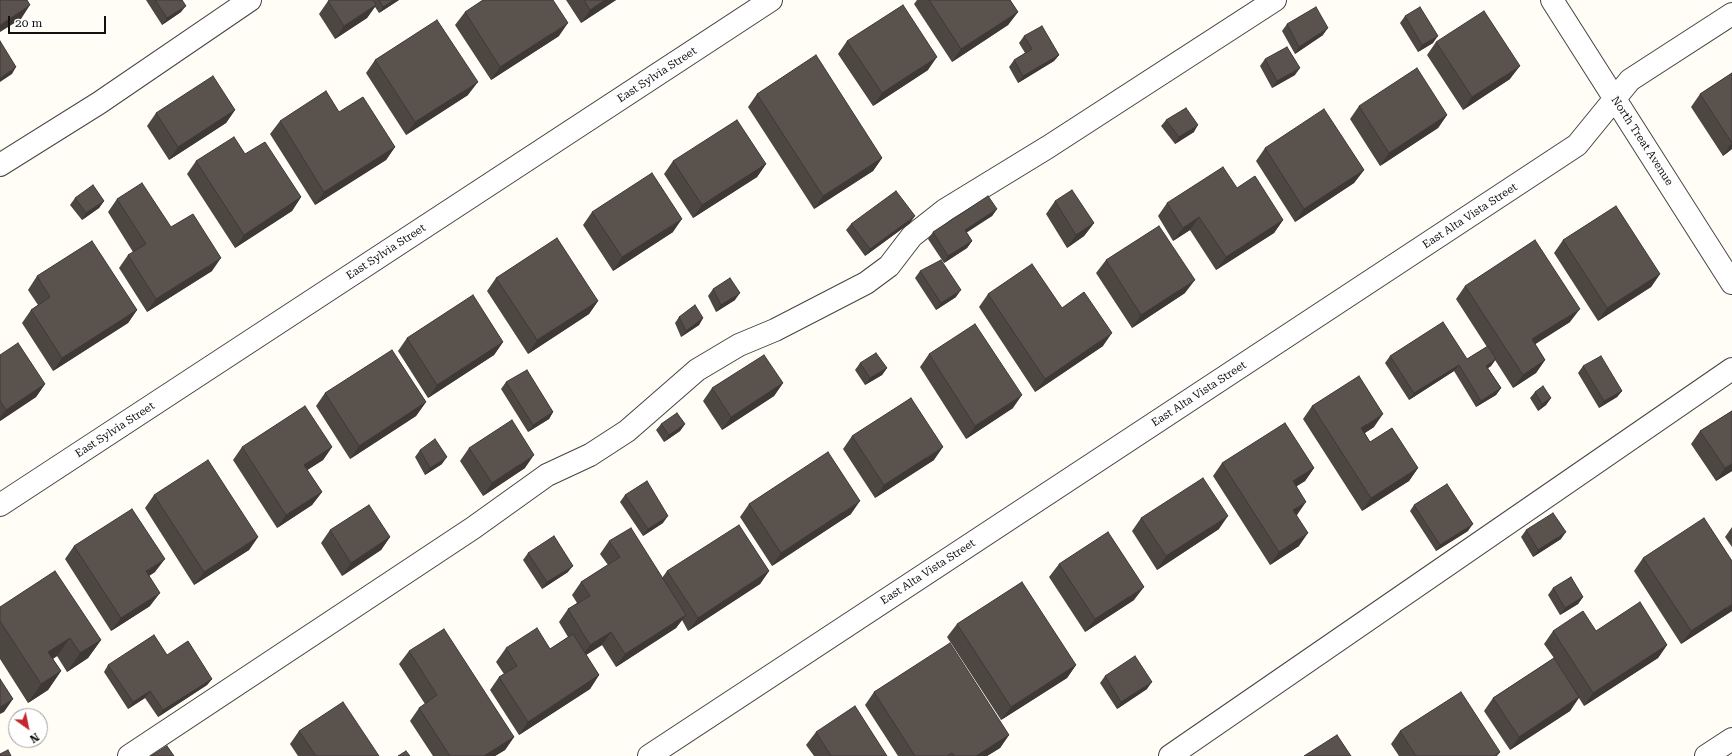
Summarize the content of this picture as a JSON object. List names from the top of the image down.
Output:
{
  "streets": {
    "street": ["East Sylvia Street", "North Treat Avenue", "East Alta Vista Street"]
  },
  "crossings": [
    ["North Treat Avenue", "East Alta Vista Street"]
  ],
  "scale_bar": "20 m",
  "north": "bottom right"
}
